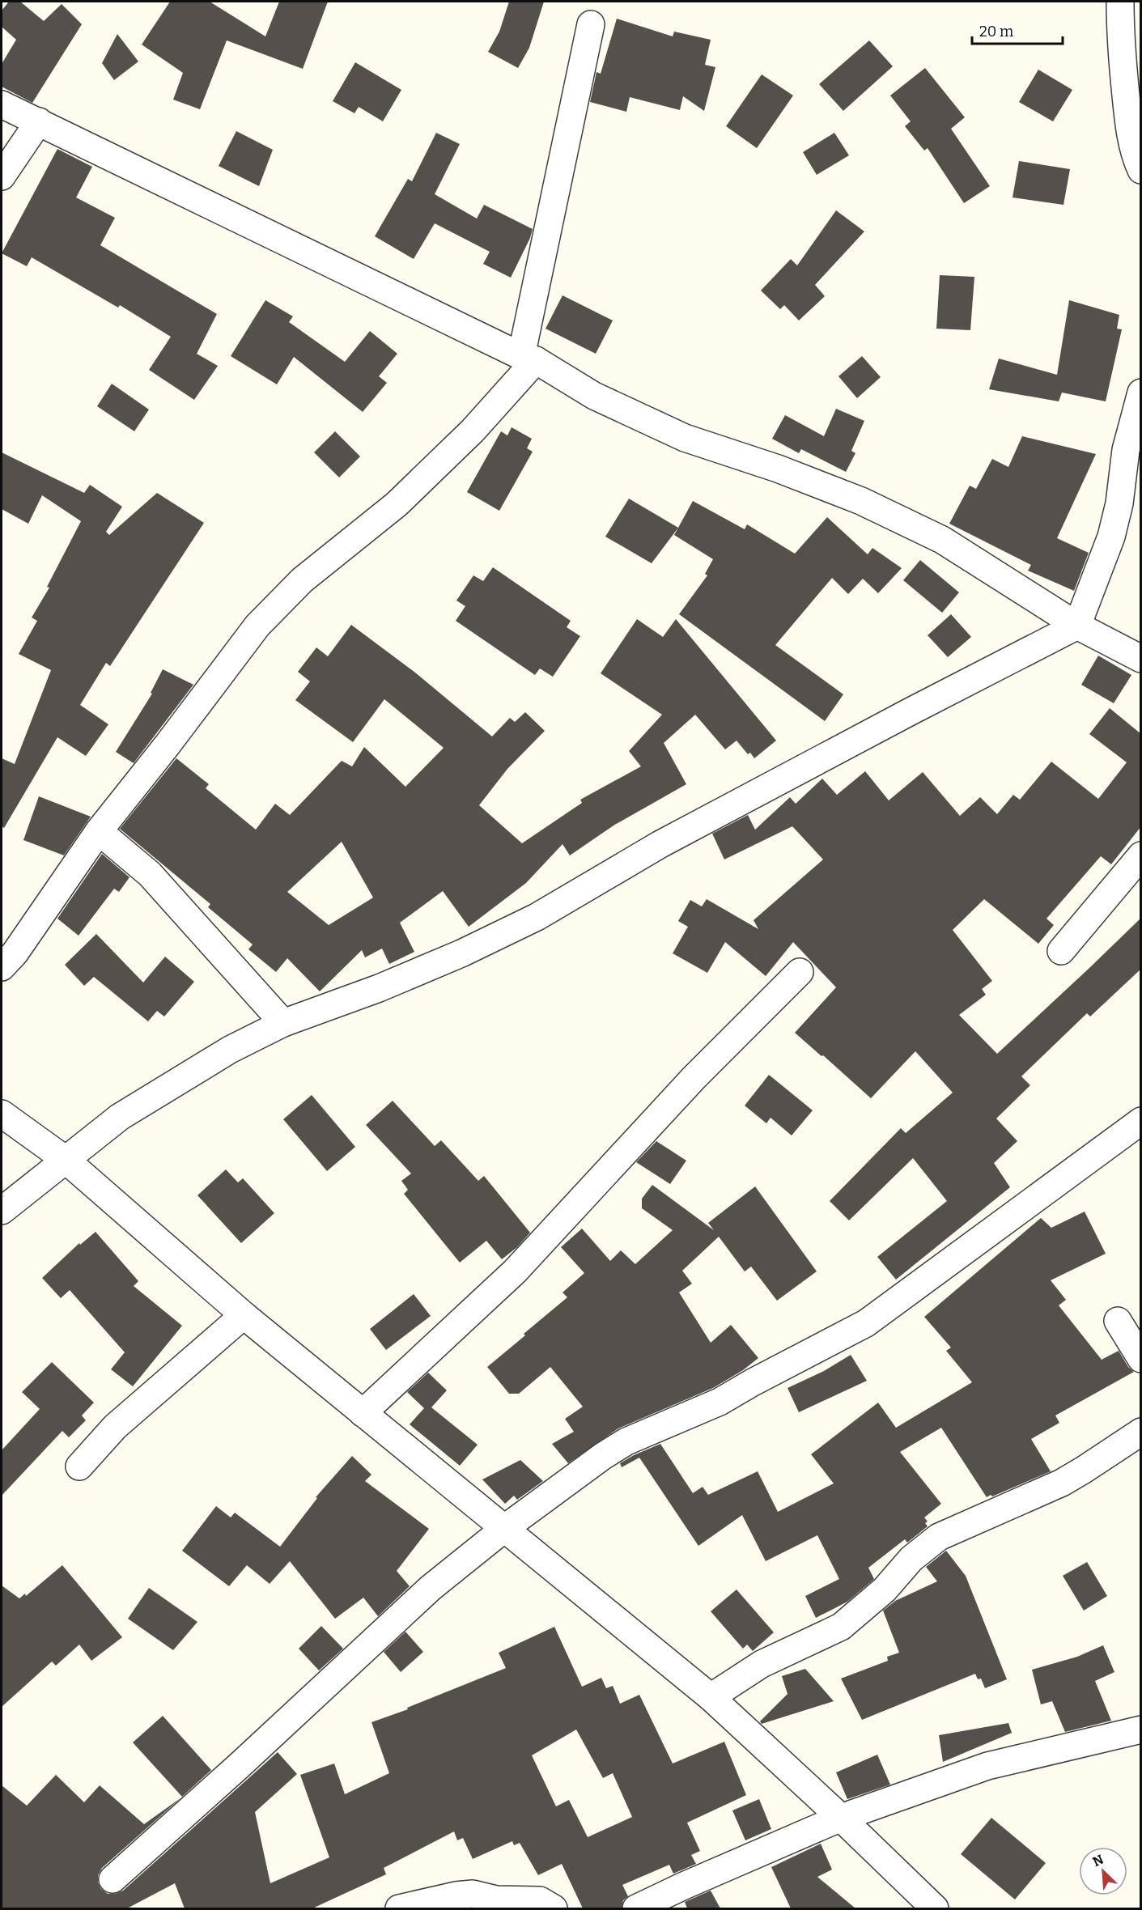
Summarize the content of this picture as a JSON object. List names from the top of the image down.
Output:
{
  "scale_bar": "20 m",
  "north": "top left"
}
